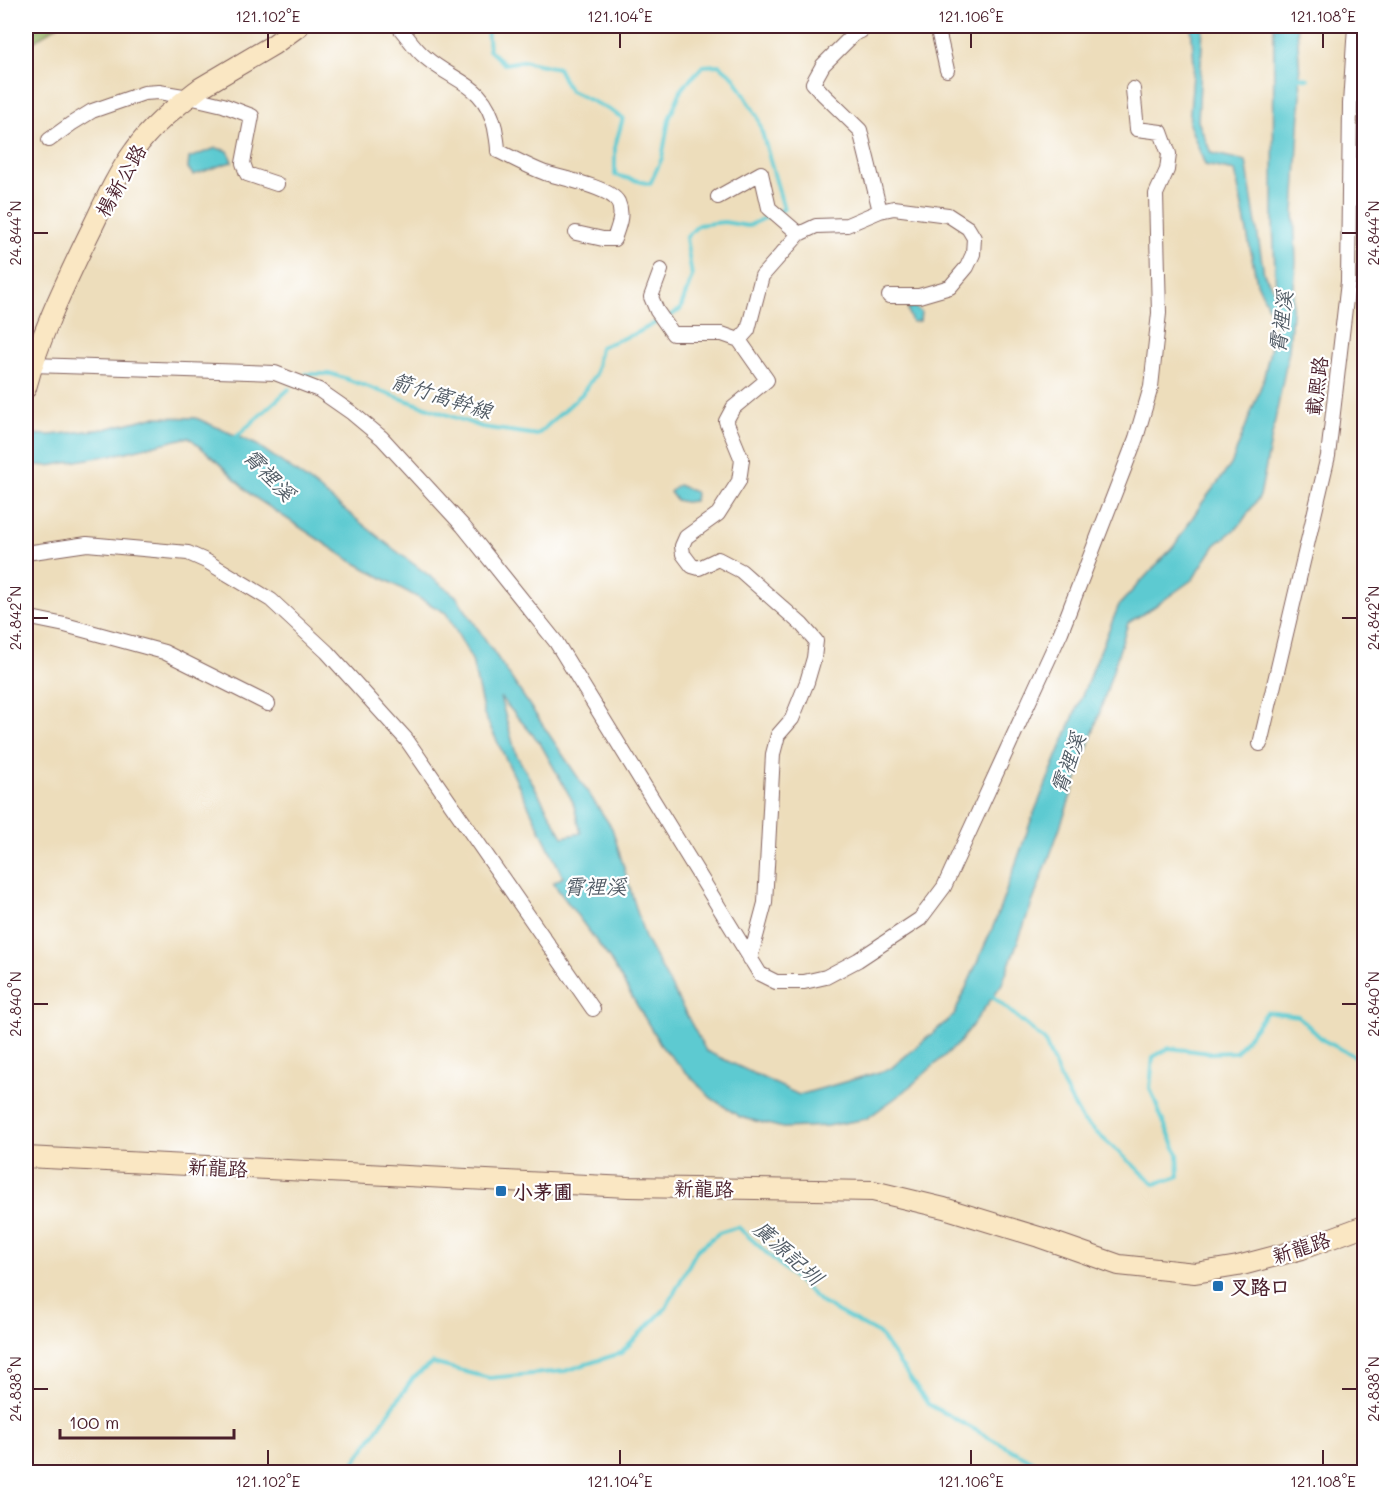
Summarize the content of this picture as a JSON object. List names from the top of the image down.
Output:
{
  "streets": {
    "street": ["楊新公路", "載熙路", "新龍路"]
  },
  "water": ["霄裡溪", "箭竹窩幹線", "廣源記圳"],
  "places": {
    "transit": ["小茅圃", "叉路口"]
  },
  "scale_bar": "100 m",
  "coordinates": [
    "121.102°E",
    "121.104°E",
    "121.106°E",
    "121.108°E",
    "24.844°N",
    "24.842°N",
    "24.840°N",
    "24.838°N"
  ]
}
